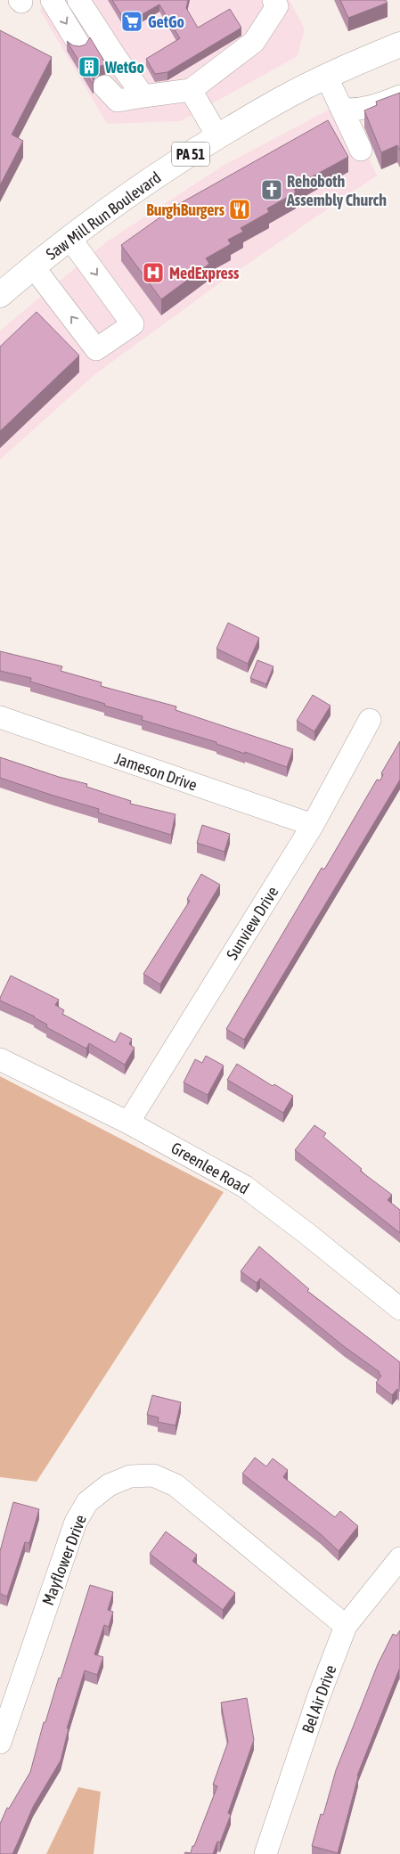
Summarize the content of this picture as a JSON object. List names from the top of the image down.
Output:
{
  "streets": {
    "highway": ["PA 51", "Saw Mill Run Boulevard"],
    "street": [
      "Jameson Drive",
      "Sunview Drive",
      "Greenlee Road",
      "Mayflower Drive",
      "Bel Air Drive"
    ]
  },
  "crossings": [
    ["Jameson Drive", "Sunview Drive"],
    ["Sunview Drive", "Greenlee Road"],
    ["Mayflower Drive", "Bel Air Drive"]
  ],
  "places": {
    "supermarket": ["GetGo"],
    "building": ["WetGo"],
    "church": ["Rehoboth Assembly Church"],
    "restaurant": ["BurghBurgers"],
    "hospital": ["MedExpress"]
  }
}
